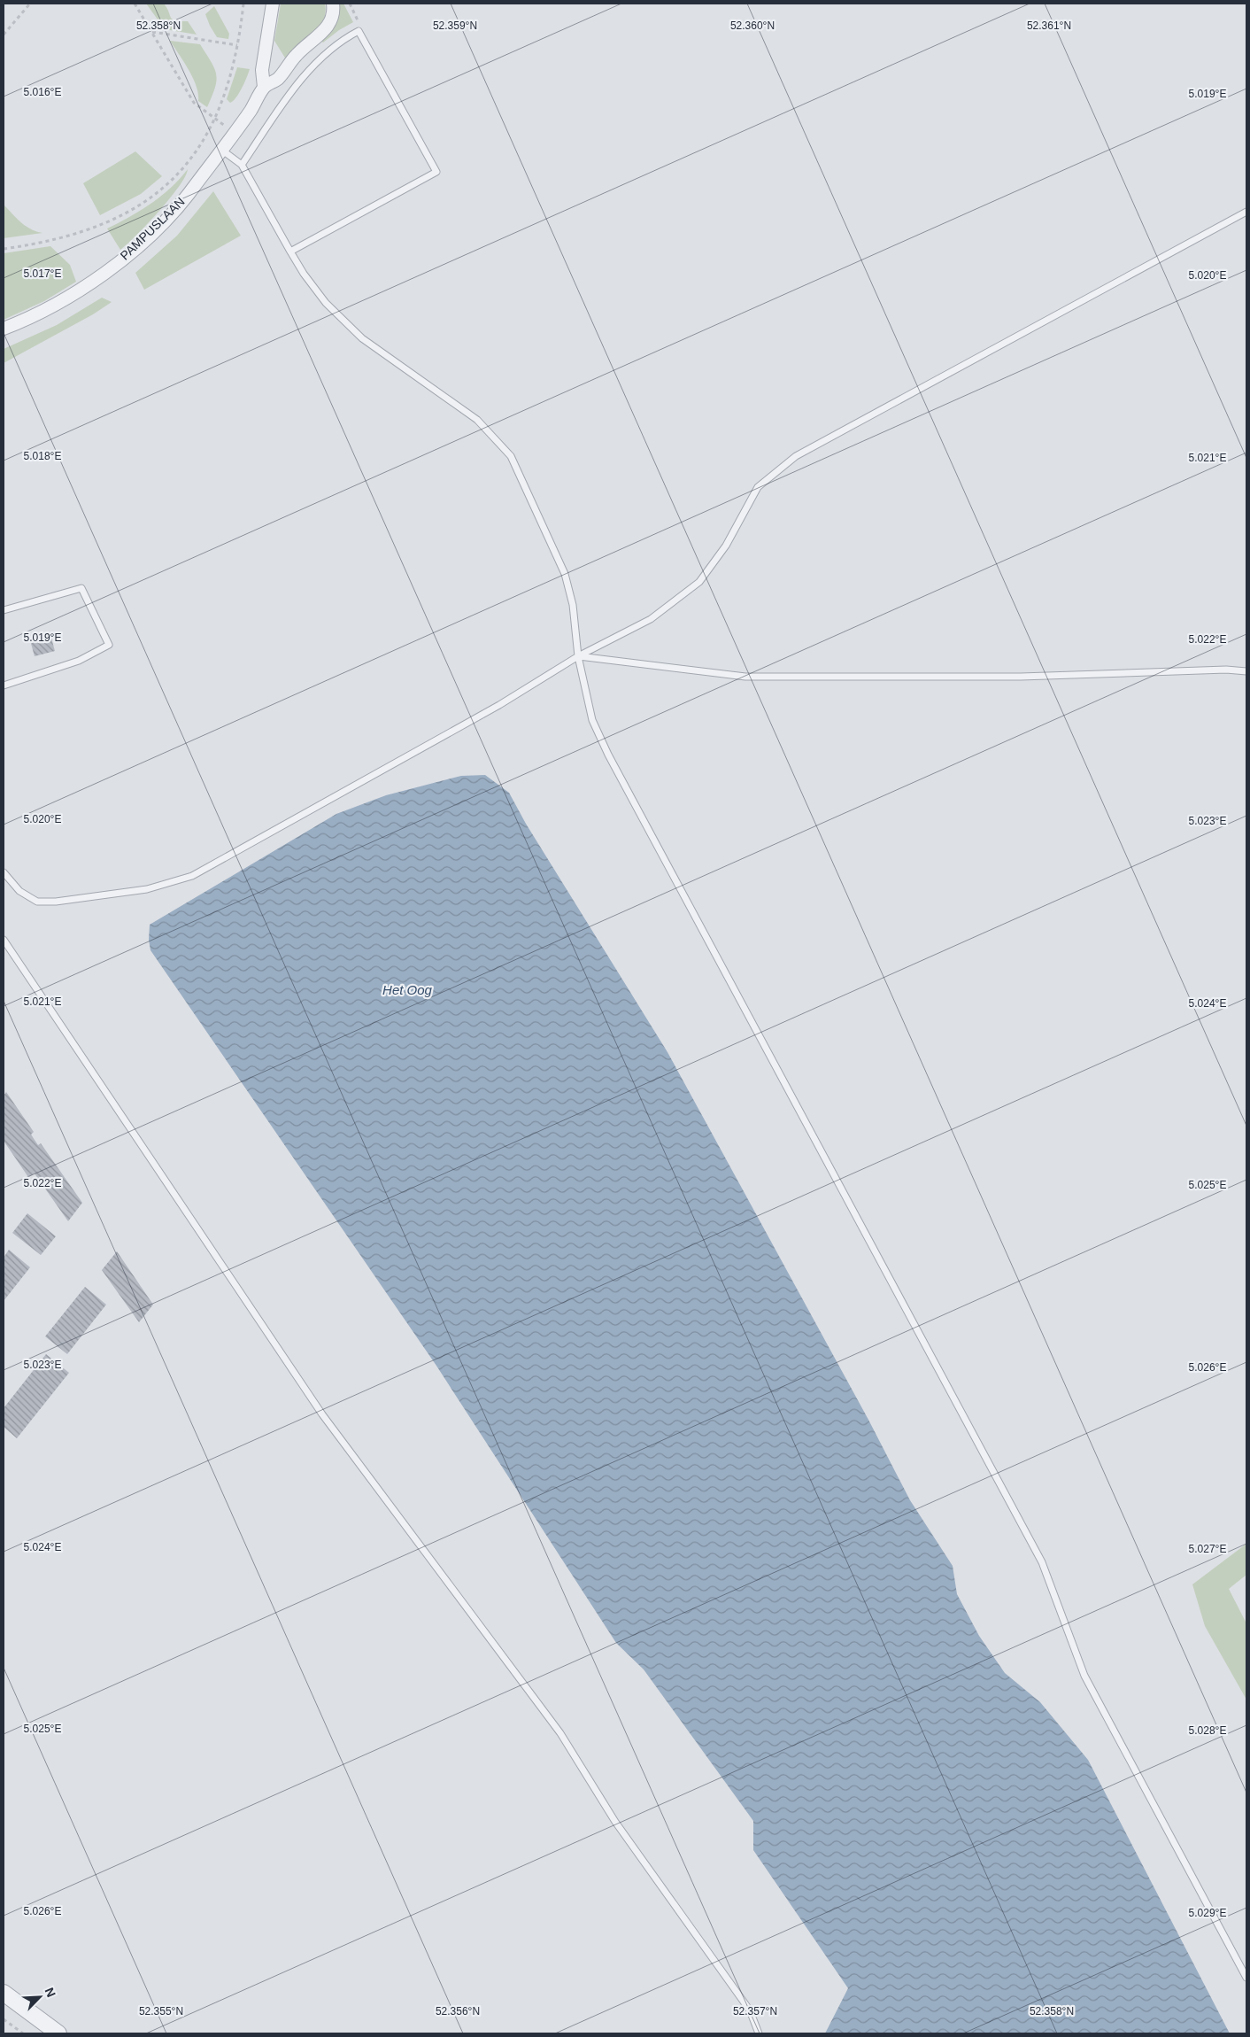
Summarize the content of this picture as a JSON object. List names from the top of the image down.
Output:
{
  "streets": {
    "street": ["PAMPUSLAAN"]
  },
  "water": ["Het Oog"],
  "north": "top right",
  "coordinates": [
    "52.358°N",
    "52.359°N",
    "52.361°N",
    "52.360°N",
    "5.016°E",
    "5.019°E",
    "5.017°E",
    "5.020°E",
    "5.018°E",
    "5.021°E",
    "5.022°E",
    "5.023°E",
    "5.024°E",
    "5.025°E",
    "5.026°E",
    "5.027°E",
    "5.028°E",
    "5.029°E",
    "52.355°N",
    "52.356°N",
    "52.357°N"
  ]
}
